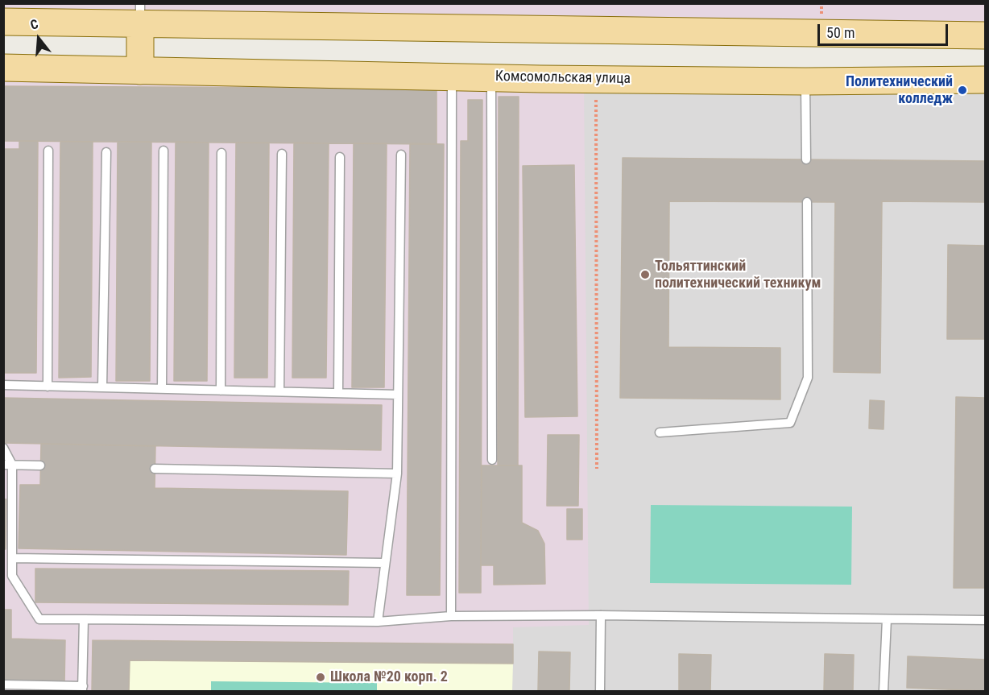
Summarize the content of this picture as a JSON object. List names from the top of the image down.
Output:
{
  "streets": {
    "main road": ["Комсомольская улица"]
  },
  "places": ["Политехнический колледж", "Тольяттинский политехнический техникум", "Школа №20 корп. 2"],
  "scale_bar": "50 m",
  "north": "top"
}
